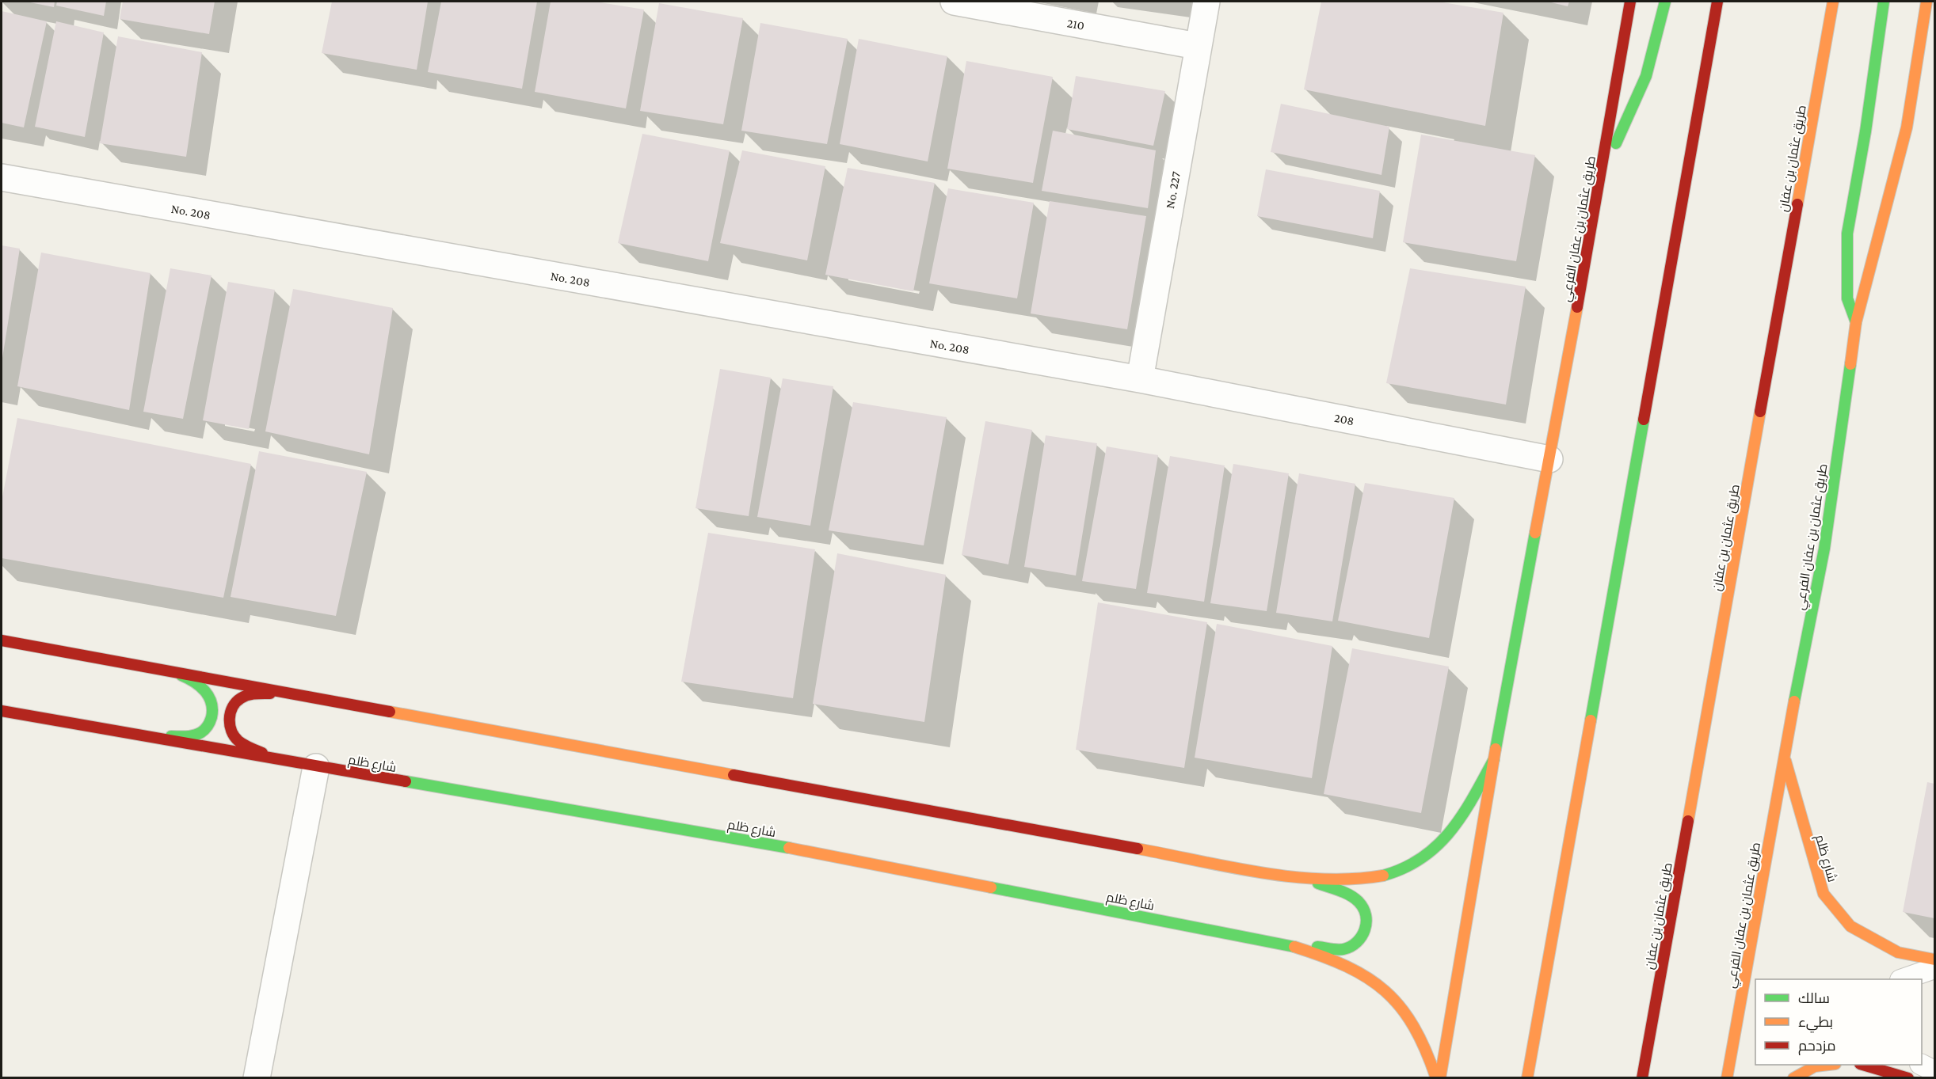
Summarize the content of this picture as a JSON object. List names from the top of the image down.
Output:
{
  "streets": {
    "main road": ["طريق عثمان بن عفان", "طريق عثمان بن عفان الفرعي", "شارع ظلم"],
    "street": [
      "210",
      "No. 227",
      "No. 208",
      "208"
    ]
  },
  "crossings": [
    ["210", "No. 227"],
    ["No. 227", "No. 208"],
    ["No. 227", "208"],
    ["No. 208", "208"],
    ["طريق عثمان بن عفان الفرعي", "208"],
    ["طريق عثمان بن عفان الفرعي", "شارع ظلم"]
  ],
  "legend": ["سالك", "بطيء", "مزدحم"]
}
